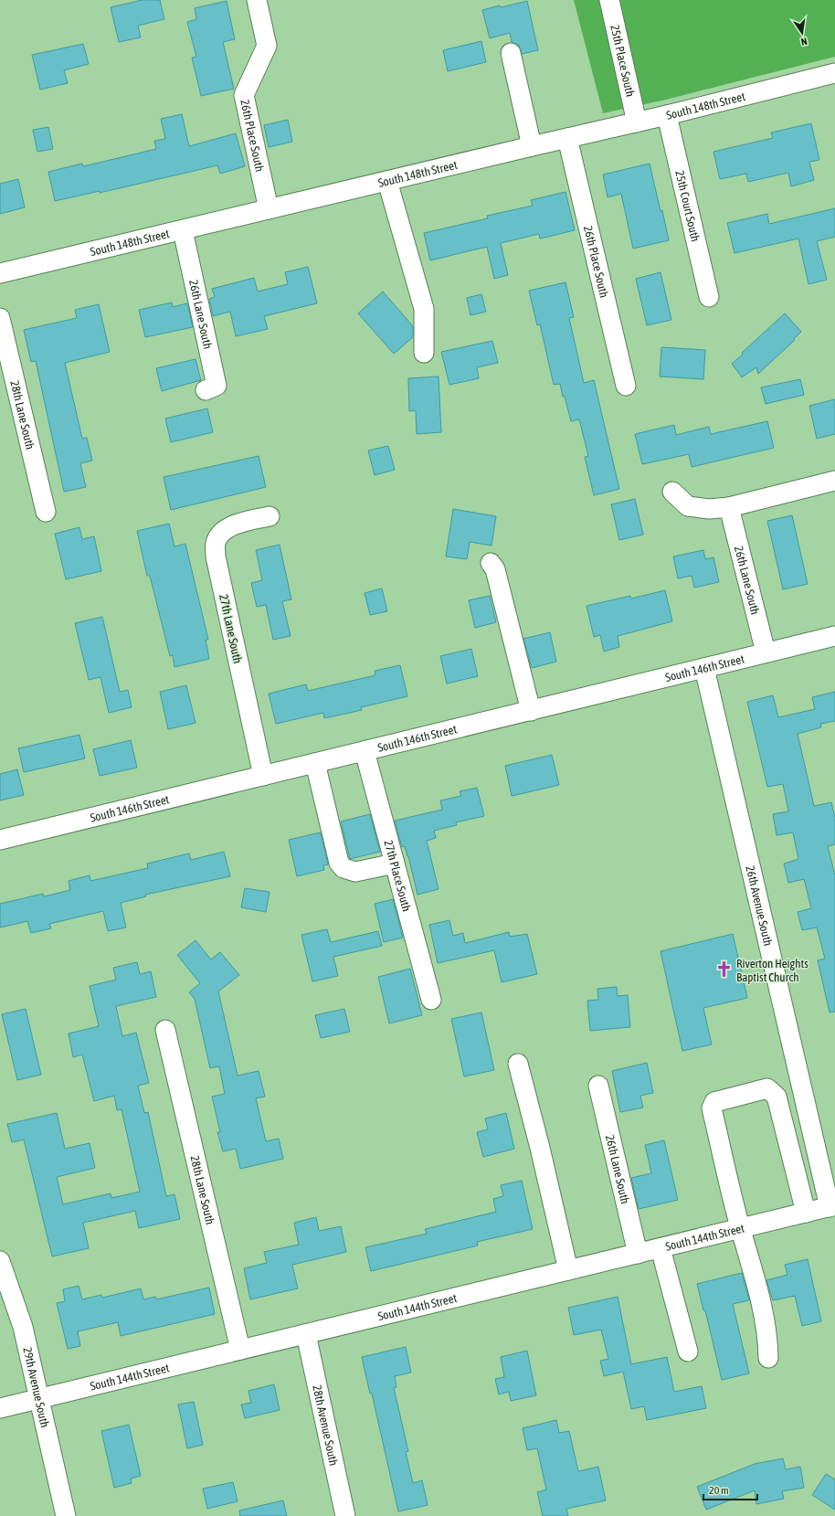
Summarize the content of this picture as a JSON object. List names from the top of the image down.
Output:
{
  "streets": {
    "street": [
      "25th Place South",
      "South 148th Street",
      "26th Place South",
      "25th Court South",
      "26th Lane South",
      "28th Lane South",
      "27th Lane South",
      "South 146th Street",
      "27th Place South",
      "26th Avenue South",
      "South 144th Street",
      "29th Avenue South",
      "28th Avenue South"
    ]
  },
  "crossings": [
    ["25th Place South", "South 148th Street"],
    ["South 148th Street", "26th Place South"],
    ["South 148th Street", "25th Court South"],
    ["South 148th Street", "26th Lane South"],
    ["26th Lane South", "South 146th Street"],
    ["26th Lane South", "South 144th Street"],
    ["28th Lane South", "South 144th Street"],
    ["27th Lane South", "South 146th Street"],
    ["South 146th Street", "27th Place South"],
    ["South 146th Street", "26th Avenue South"],
    ["26th Avenue South", "South 144th Street"],
    ["South 144th Street", "29th Avenue South"],
    ["South 144th Street", "28th Avenue South"]
  ],
  "places": {
    "church": ["Riverton Heights Baptist Church"]
  },
  "scale_bar": "20 m",
  "north": "bottom"
}
